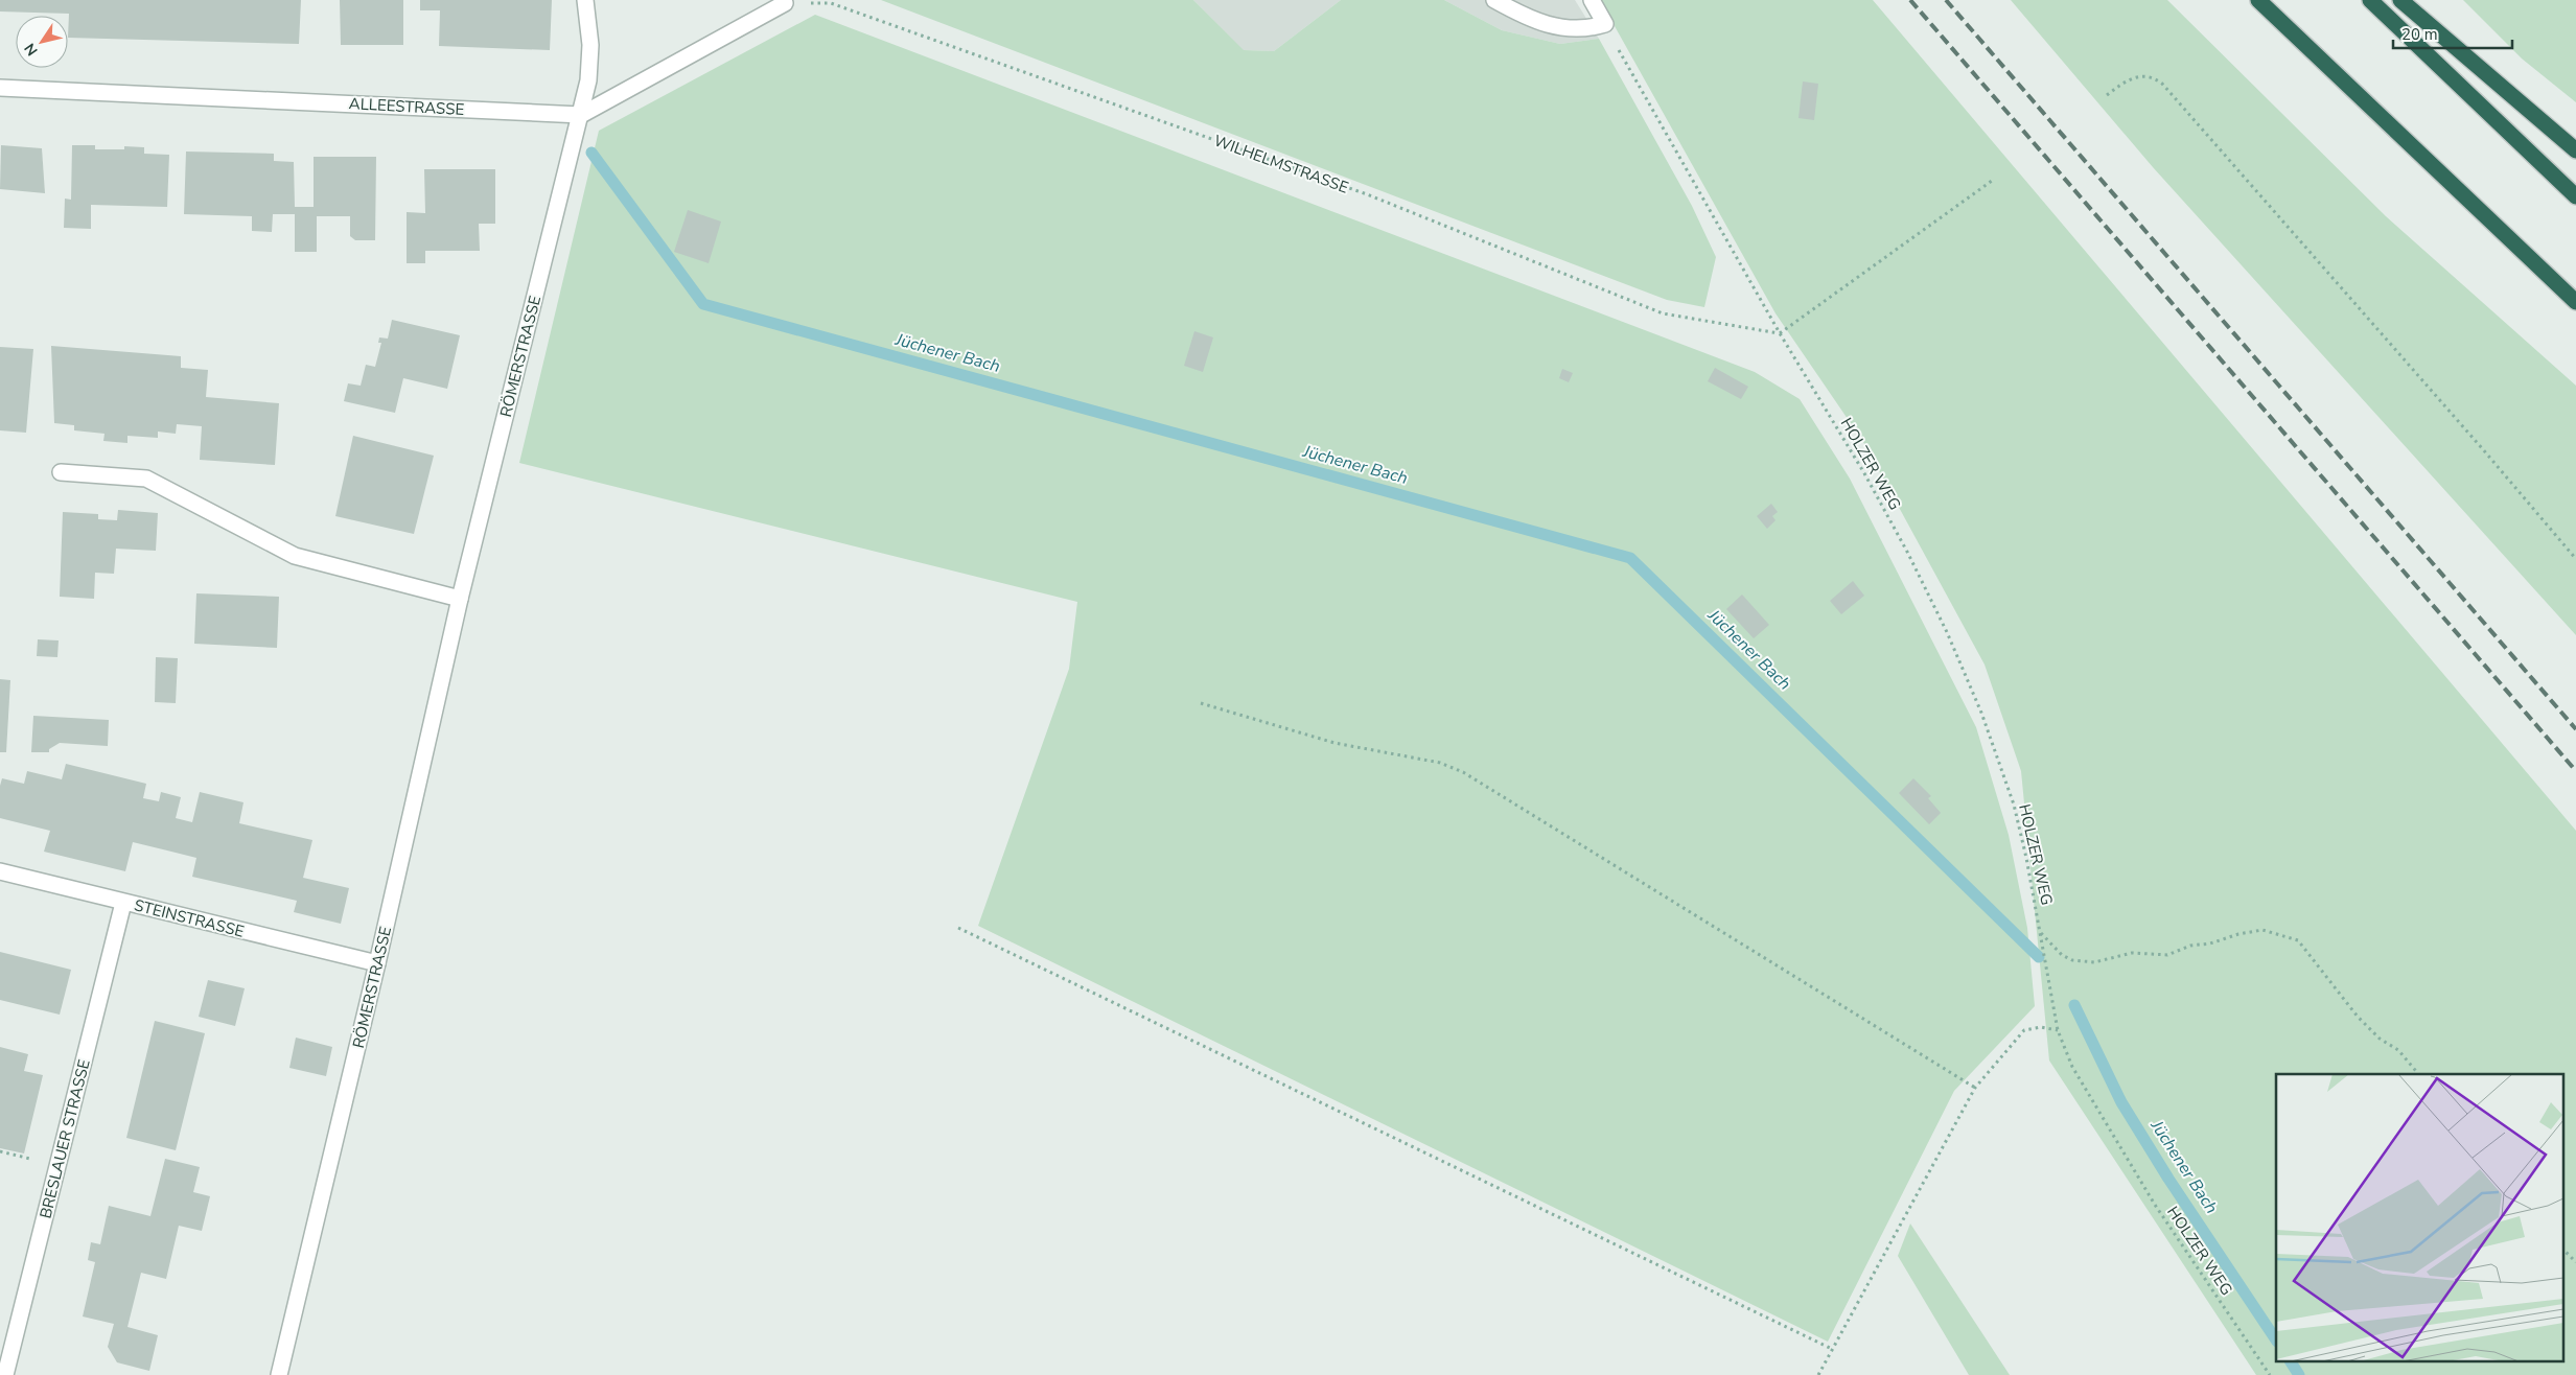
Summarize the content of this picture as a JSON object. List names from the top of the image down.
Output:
{
  "streets": {
    "street": [
      "ALLEESTRASSE",
      "RÖMERSTRASSE",
      "STEINSTRASSE",
      "BRESLAUER STRASSE"
    ],
    "path": ["WILHELMSTRASSE", "HOLZER WEG"]
  },
  "crossings": [
    ["ALLEESTRASSE", "RÖMERSTRASSE"],
    ["WILHELMSTRASSE", "HOLZER WEG"],
    ["RÖMERSTRASSE", "STEINSTRASSE"],
    ["STEINSTRASSE", "BRESLAUER STRASSE"]
  ],
  "water": ["Jüchener Bach"],
  "scale_bar": "20 m",
  "north": "bottom left"
}
